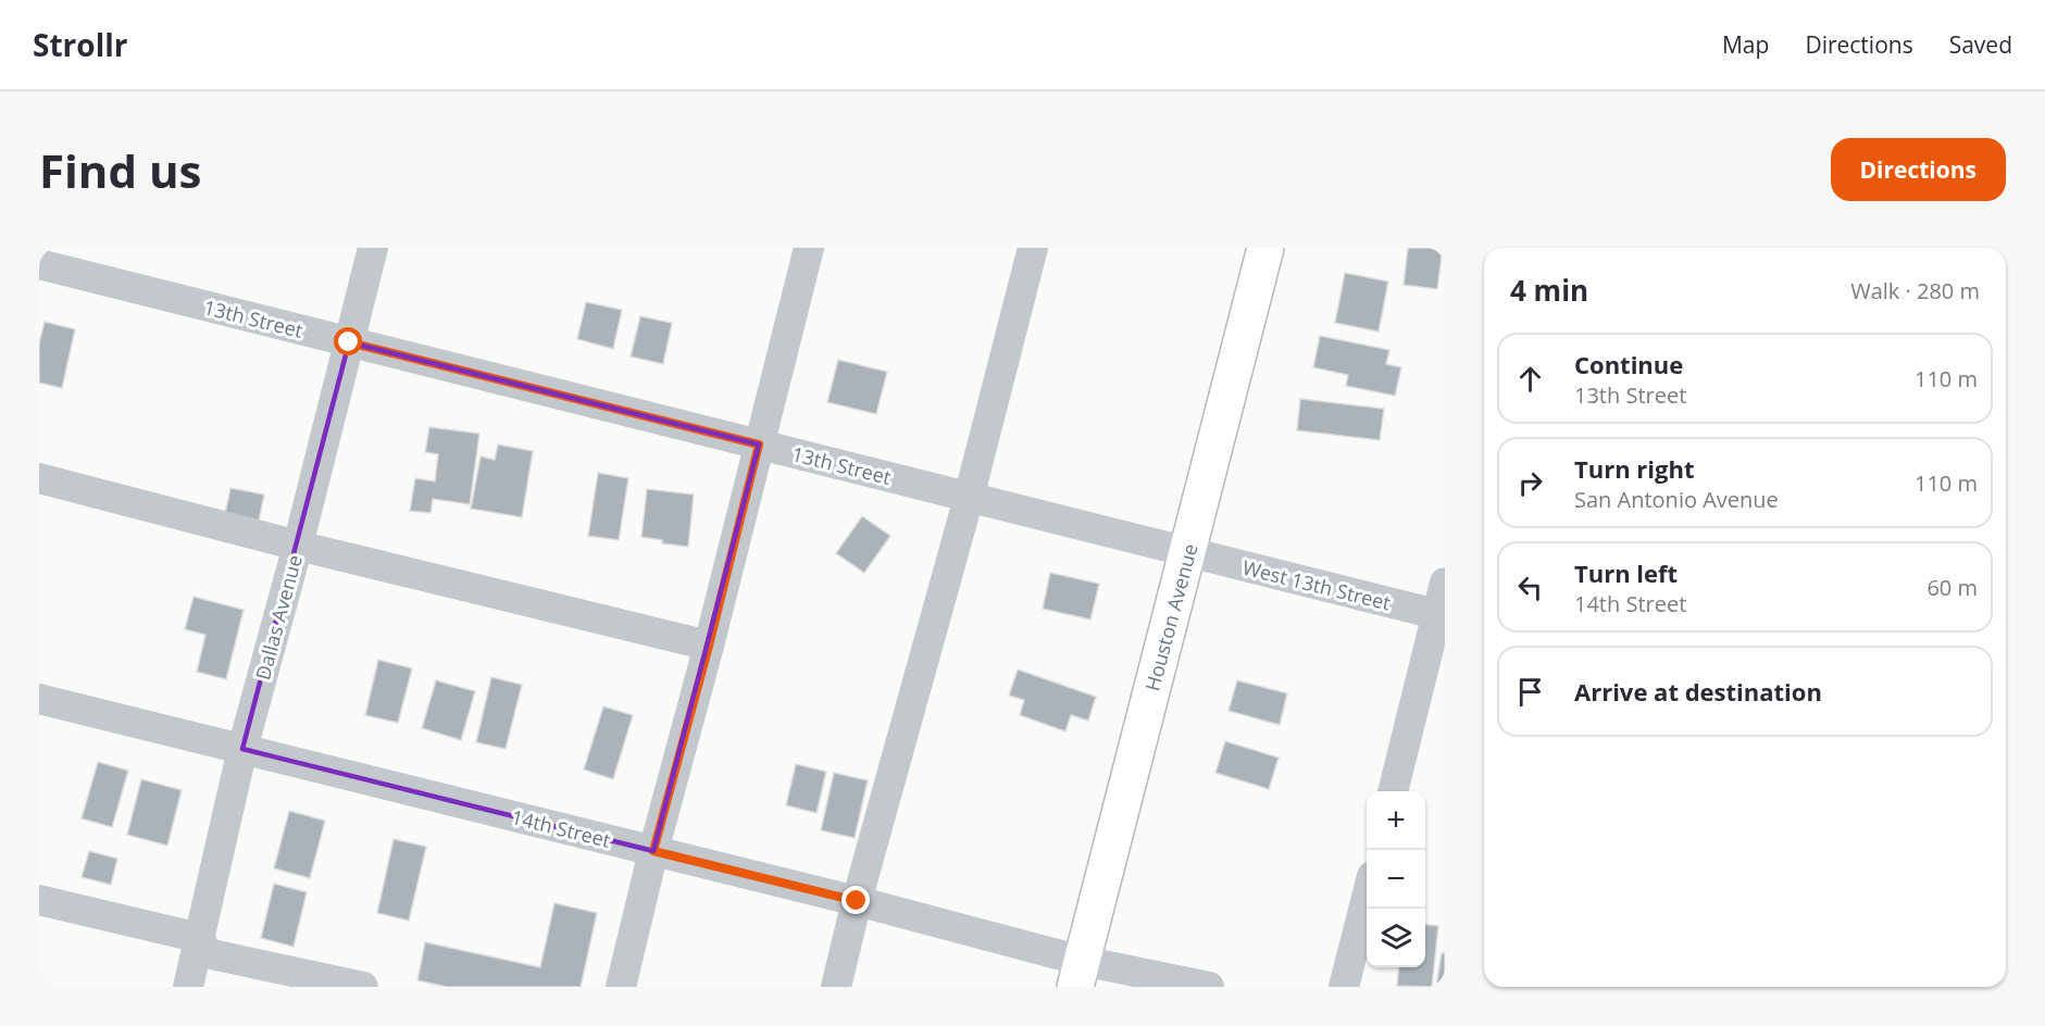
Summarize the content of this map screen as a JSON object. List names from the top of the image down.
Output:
{
  "streets": {
    "main road": ["Houston Avenue"],
    "street": [
      "13th Street",
      "West 13th Street",
      "Dallas Avenue",
      "14th Street"
    ]
  },
  "crossings": [
    ["13th Street", "West 13th Street"],
    ["13th Street", "Dallas Avenue"],
    ["13th Street", "Houston Avenue"],
    ["West 13th Street", "Houston Avenue"],
    ["Dallas Avenue", "14th Street"],
    ["Houston Avenue", "14th Street"]
  ],
  "page": {
    "header": "Strollr",
    "nav": ["Map", "Directions", "Saved"],
    "buttons": "Directions",
    "title": "Find us",
    "heading": ["4 min", "Walk · 280 m"],
    "list": [
      ["Continue", "13th Street", "110 m"],
      ["Turn right", "San Antonio Avenue", "110 m"],
      ["Turn left", "14th Street", "60 m"],
      "Arrive at destination"
    ],
    "map_buttons": ["+", "−"]
  }
}
